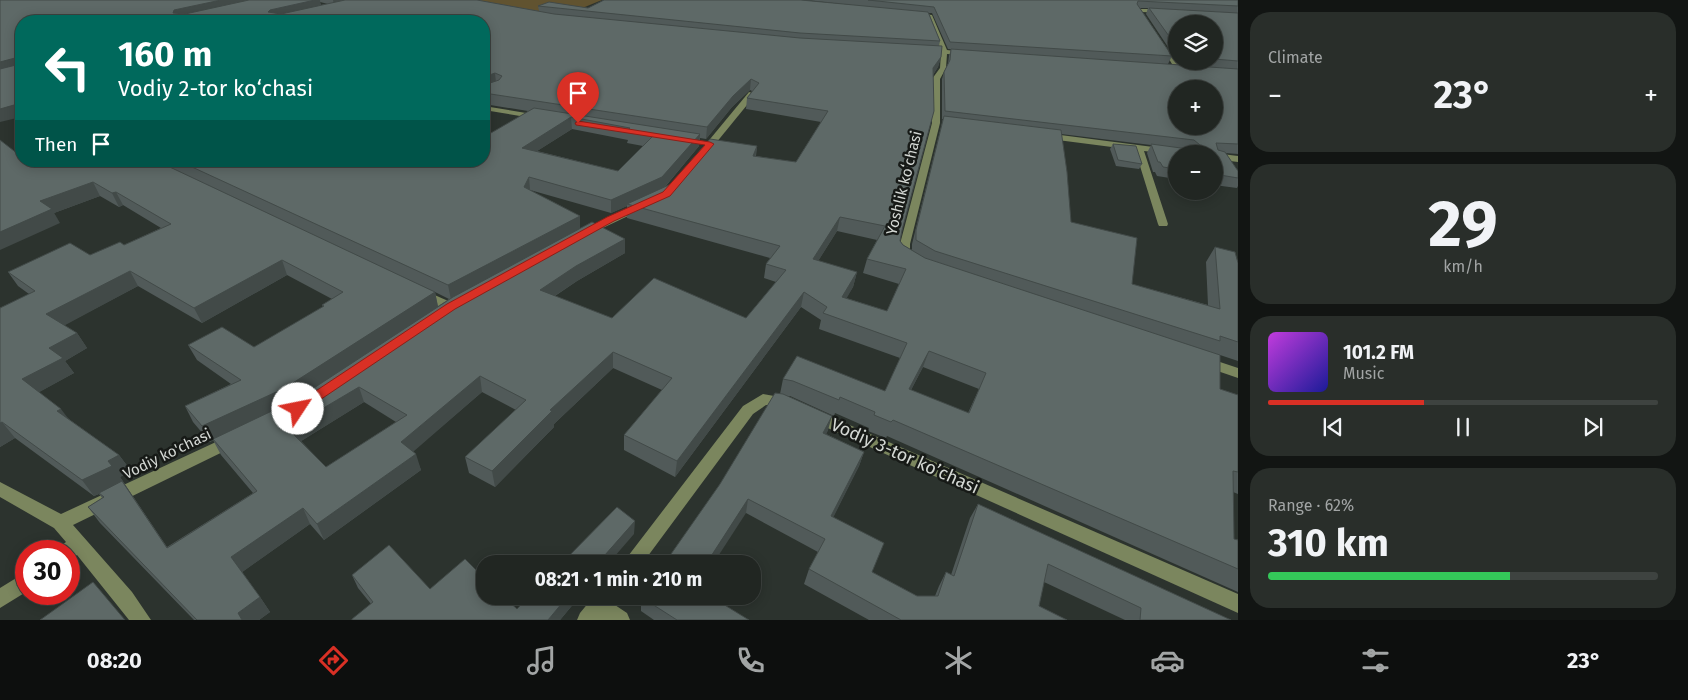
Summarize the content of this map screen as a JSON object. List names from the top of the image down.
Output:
{
  "streets": {
    "street": ["Yoshlik koʻchasi", "Vodiy ko'chasi", "Vodiy 3-tor koʼchasi"]
  },
  "page": {
    "tile": [
      "Climate",
      ["29", "km/h"],
      ["Range · 62%", "310 km"]
    ],
    "map_buttons": ["+", "−"],
    "turn": ["160 m", "Vodiy 2-tor ko‘chasi"],
    "heat": ["−", "23°", "+"],
    "then": "Then",
    "song": ["101.2 FM", "Music"],
    "limit": "30",
    "trip": "08:21 · 1 min · 210 m",
    "tabs": ["08:20", "23°"]
  }
}
